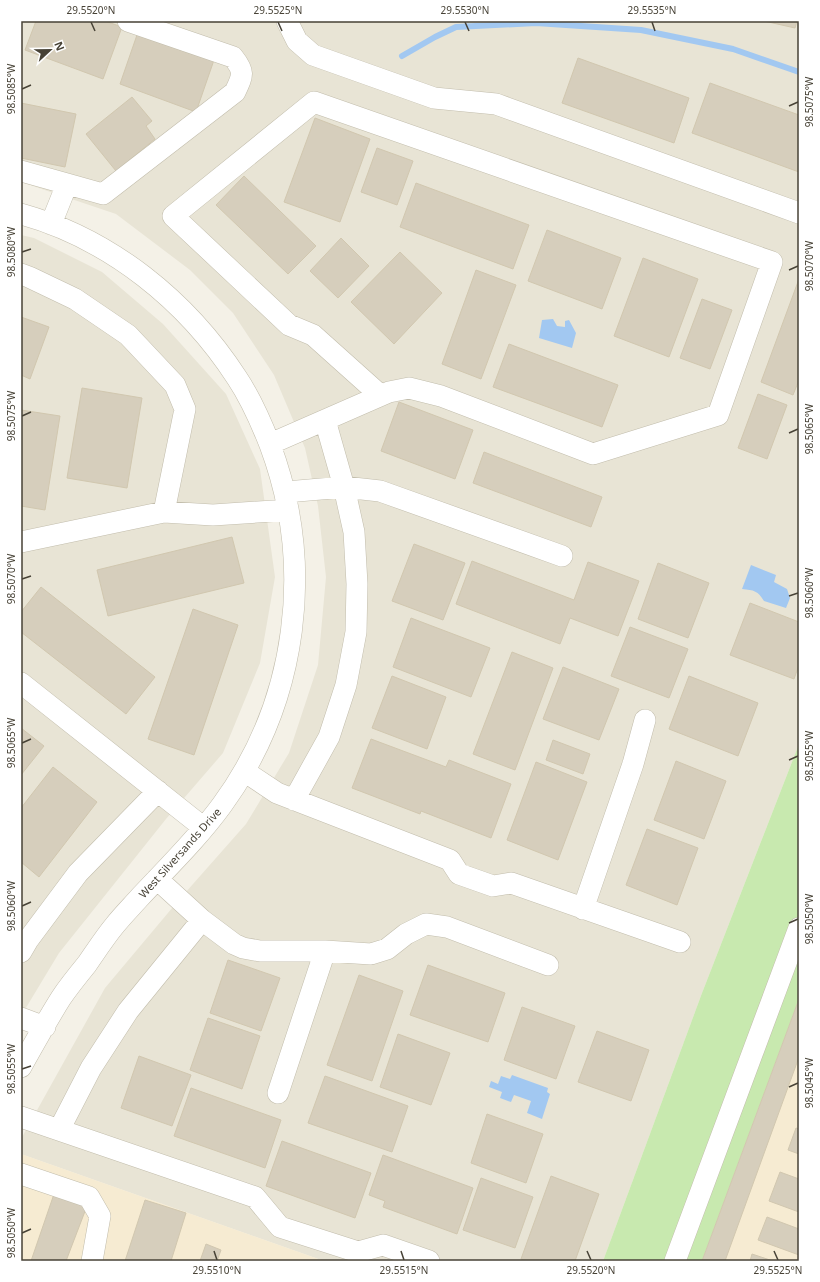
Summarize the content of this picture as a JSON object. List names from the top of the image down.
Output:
{
  "streets": {
    "street": ["West Silversands Drive"]
  },
  "north": "right",
  "coordinates": [
    "29.5520°N",
    "29.5525°N",
    "29.5530°N",
    "29.5535°N",
    "98.5085°W",
    "98.5075°W",
    "98.5080°W",
    "98.5070°W",
    "98.5065°W",
    "98.5060°W",
    "98.5055°W",
    "98.5050°W",
    "98.5045°W",
    "29.5510°N",
    "29.5515°N"
  ]
}
